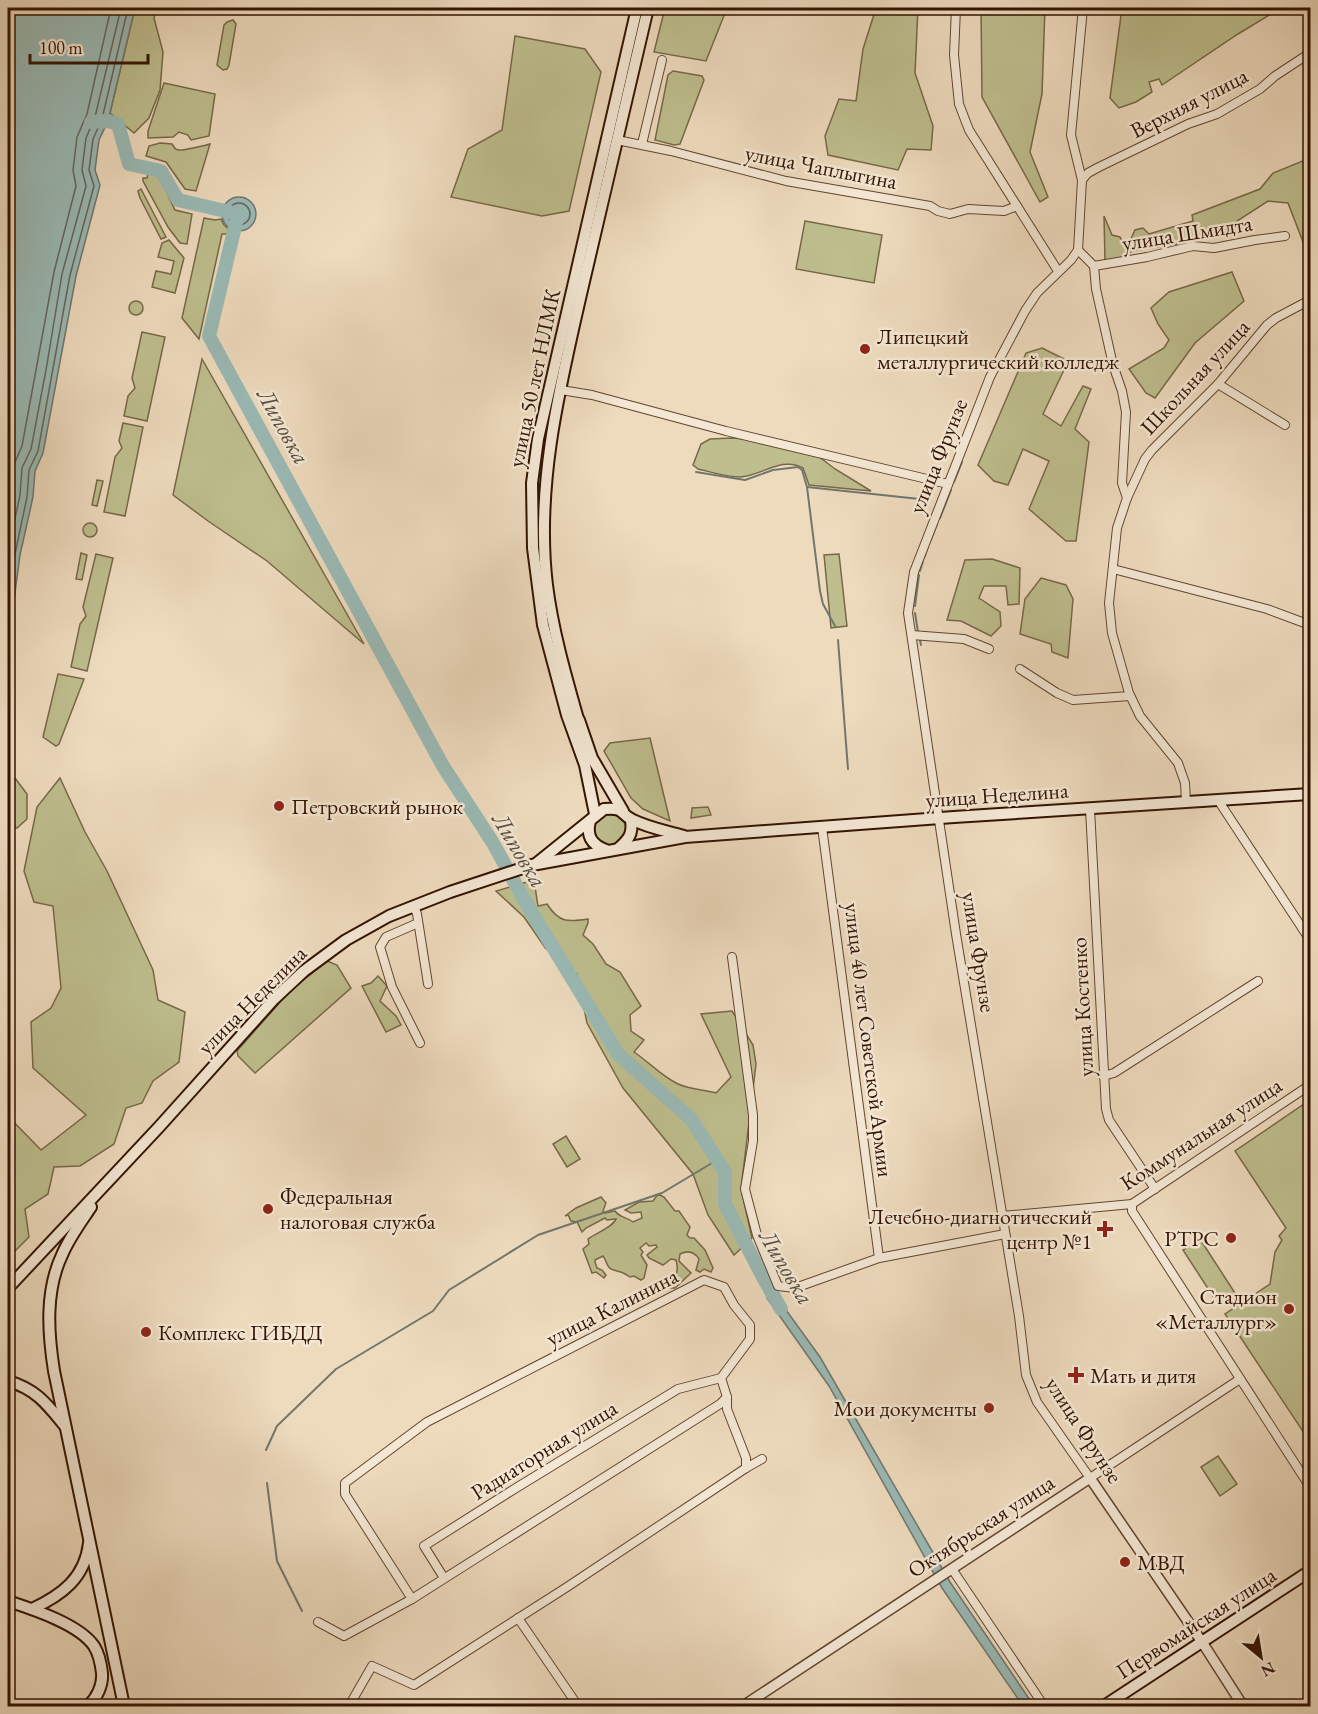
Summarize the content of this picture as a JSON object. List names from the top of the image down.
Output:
{
  "streets": {
    "main road": ["улица 50 лет НЛМК", "улица Неделина", "Первомайская улица"],
    "street": [
      "Верхняя улица",
      "улица Чаплыгина",
      "улица Шмидта",
      "Школьная улица",
      "улица Фрунзе",
      "улица Костенко",
      "улица 40 лет Советской Армии",
      "Коммунальная улица",
      "улица Калинина",
      "Радиаторная улица",
      "Октябрьская улица"
    ]
  },
  "crossings": [
    ["улица Чаплыгина", "улица 50 лет НЛМК"],
    ["Школьная улица", "улица Неделина"],
    ["улица 50 лет НЛМК", "улица Неделина"],
    ["улица Фрунзе", "улица Неделина"],
    ["улица Фрунзе", "Коммунальная улица"],
    ["улица Фрунзе", "Октябрьская улица"],
    ["улица Фрунзе", "Первомайская улица"],
    ["улица Неделина", "улица Костенко"],
    ["улица Неделина", "улица 40 лет Советской Армии"],
    ["улица Костенко", "Коммунальная улица"],
    ["улица Калинина", "Радиаторная улица"]
  ],
  "water": ["Липовка"],
  "places": {
    "other": [
      "Липецкий металлургический колледж",
      "Петровский рынок",
      "Федеральная налоговая служба",
      "РТРС",
      "Стадион «Металлург»",
      "Комплекс ГИБДД",
      "Мои документы",
      "МВД"
    ],
    "health": ["Лечебно-диагнотический центр №1", "Мать и дитя"]
  },
  "scale_bar": "100 m",
  "north": "bottom right"
}
